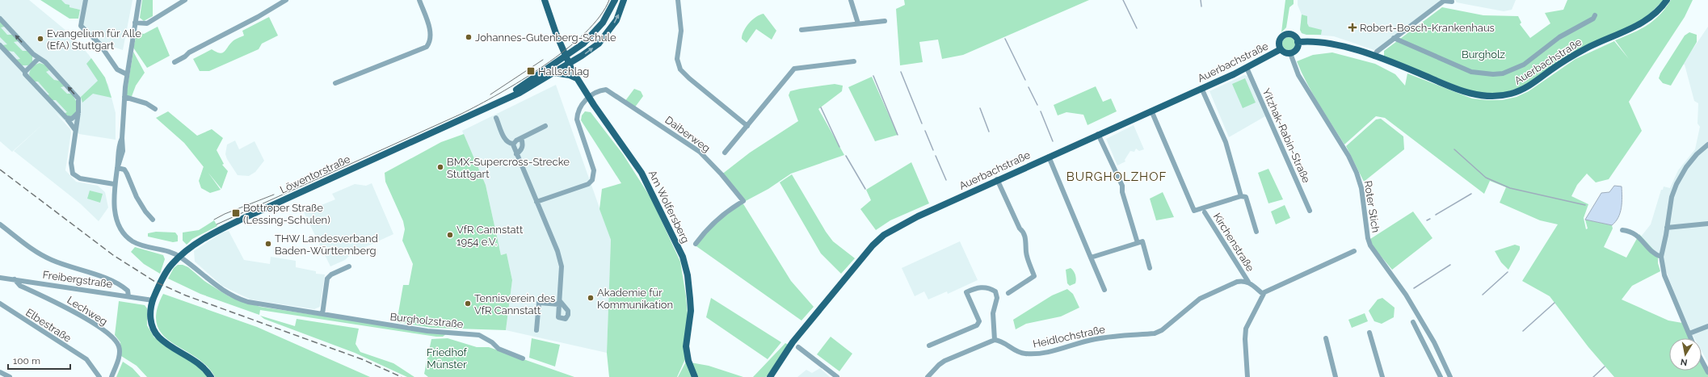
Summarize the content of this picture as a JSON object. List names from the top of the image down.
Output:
{
  "streets": {
    "main road": ["Auerbachstraße", "Löwentorstraße", "Am Wolfersberg"],
    "street": [
      "Daiberweg",
      "Yitzhak-Rabin-Straße",
      "Roter Stich",
      "Kirchenstraße",
      "Freibergstraße",
      "Lechweg",
      "Burgholzstraße",
      "Elbestraße",
      "Heidlochstraße"
    ]
  },
  "crossings": [
    ["Auerbachstraße", "Yitzhak-Rabin-Straße"],
    ["Auerbachstraße", "Roter Stich"],
    ["Daiberweg", "Am Wolfersberg"],
    ["Löwentorstraße", "Am Wolfersberg"],
    ["Löwentorstraße", "Freibergstraße"],
    ["Löwentorstraße", "Burgholzstraße"],
    ["Kirchenstraße", "Heidlochstraße"],
    ["Freibergstraße", "Lechweg"]
  ],
  "districts": ["BURGHOLZHOF"],
  "parks": ["Burgholz", "Friedhof Münster"],
  "places": {
    "health": ["Robert-Bosch-Krankenhaus"],
    "other": [
      "Johannes-Gutenberg-Schule",
      "Evangelium für Alle (EfA) Stuttgart",
      "BMX-Supercross-Strecke Stuttgart",
      "VfR Cannstatt 1954 e.V.",
      "THW Landesverband Baden-Württemberg",
      "Akademie für Kommunikation",
      "Tennisverein des VfR Cannstatt"
    ],
    "transit": ["Hallschlag", "Bottroper Straße (Lessing-Schulen)"]
  },
  "scale_bar": "100 m",
  "north": "bottom"
}
